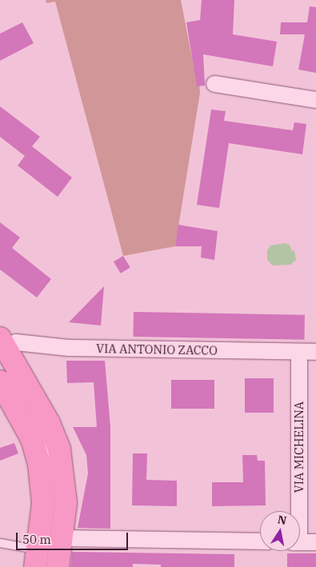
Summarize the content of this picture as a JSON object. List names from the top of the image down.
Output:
{
  "streets": {
    "street": ["VIA ANTONIO ZACCO", "VIA MICHELINA"]
  },
  "crossings": [
    ["VIA ANTONIO ZACCO", "VIA MICHELINA"]
  ],
  "scale_bar": "50 m",
  "north": "top"
}
